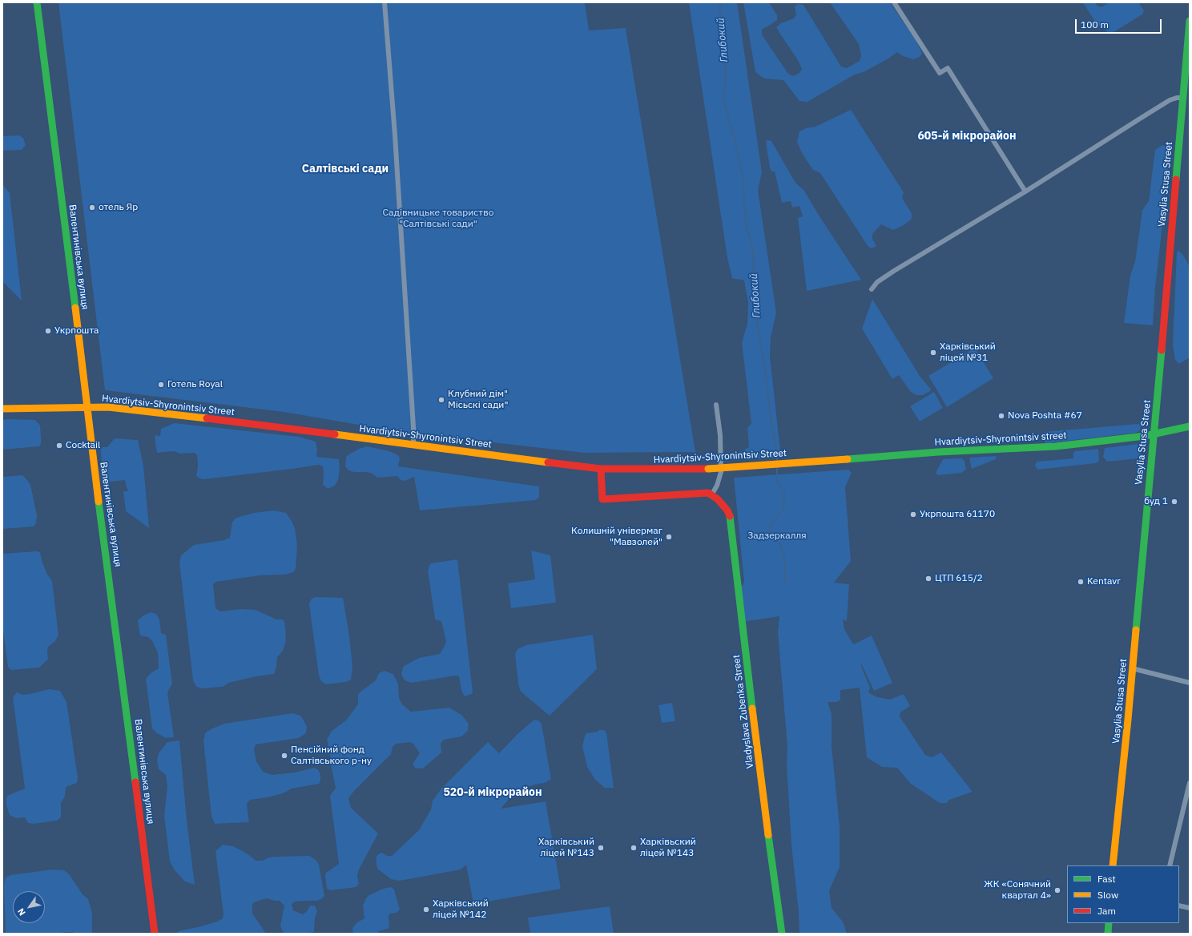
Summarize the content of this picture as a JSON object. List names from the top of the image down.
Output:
{
  "streets": {
    "street": [
      "Vasylia Stusa Street",
      "Валентинівська вулиця",
      "Hvardiytsiv-Shyronintsiv Street",
      "Hvardiytsiv-Shyronintsiv street",
      "Vladyslava Zubenka Street"
    ]
  },
  "crossings": [
    ["Vasylia Stusa Street", "Hvardiytsiv-Shyronintsiv street"],
    ["Валентинівська вулиця", "Hvardiytsiv-Shyronintsiv Street"],
    ["Hvardiytsiv-Shyronintsiv Street", "Hvardiytsiv-Shyronintsiv street"]
  ],
  "districts": ["605-й мікрорайон", "Салтівські сади", "520-й мікрорайон"],
  "water": ["Глибокий"],
  "parks": ["Садівницьке товариство \"Салтівські сади\"", "Задзеркалля"],
  "places": [
    "отель Яр",
    "Укрпошта",
    "Харківський ліцей №31",
    "Готель Royal",
    "Клубний дім\" Місьскі сади\"",
    "Nova Poshta #67",
    "Cocktail",
    "буд 1",
    "Укрпошта 61170",
    "Колишній універмаг \"Мавзолей\"",
    "ЦТП 615/2",
    "Kentavr",
    "Пенсійний фонд Салтівського р-ну",
    "Харківський ліцей №143",
    "Харківьский ліцей №143",
    "ЖК «Сонячний квартал 4»",
    "Харківський ліцей №142"
  ],
  "legend": ["Fast", "Slow", "Jam"],
  "scale_bar": "100 m",
  "north": "bottom left"
}
